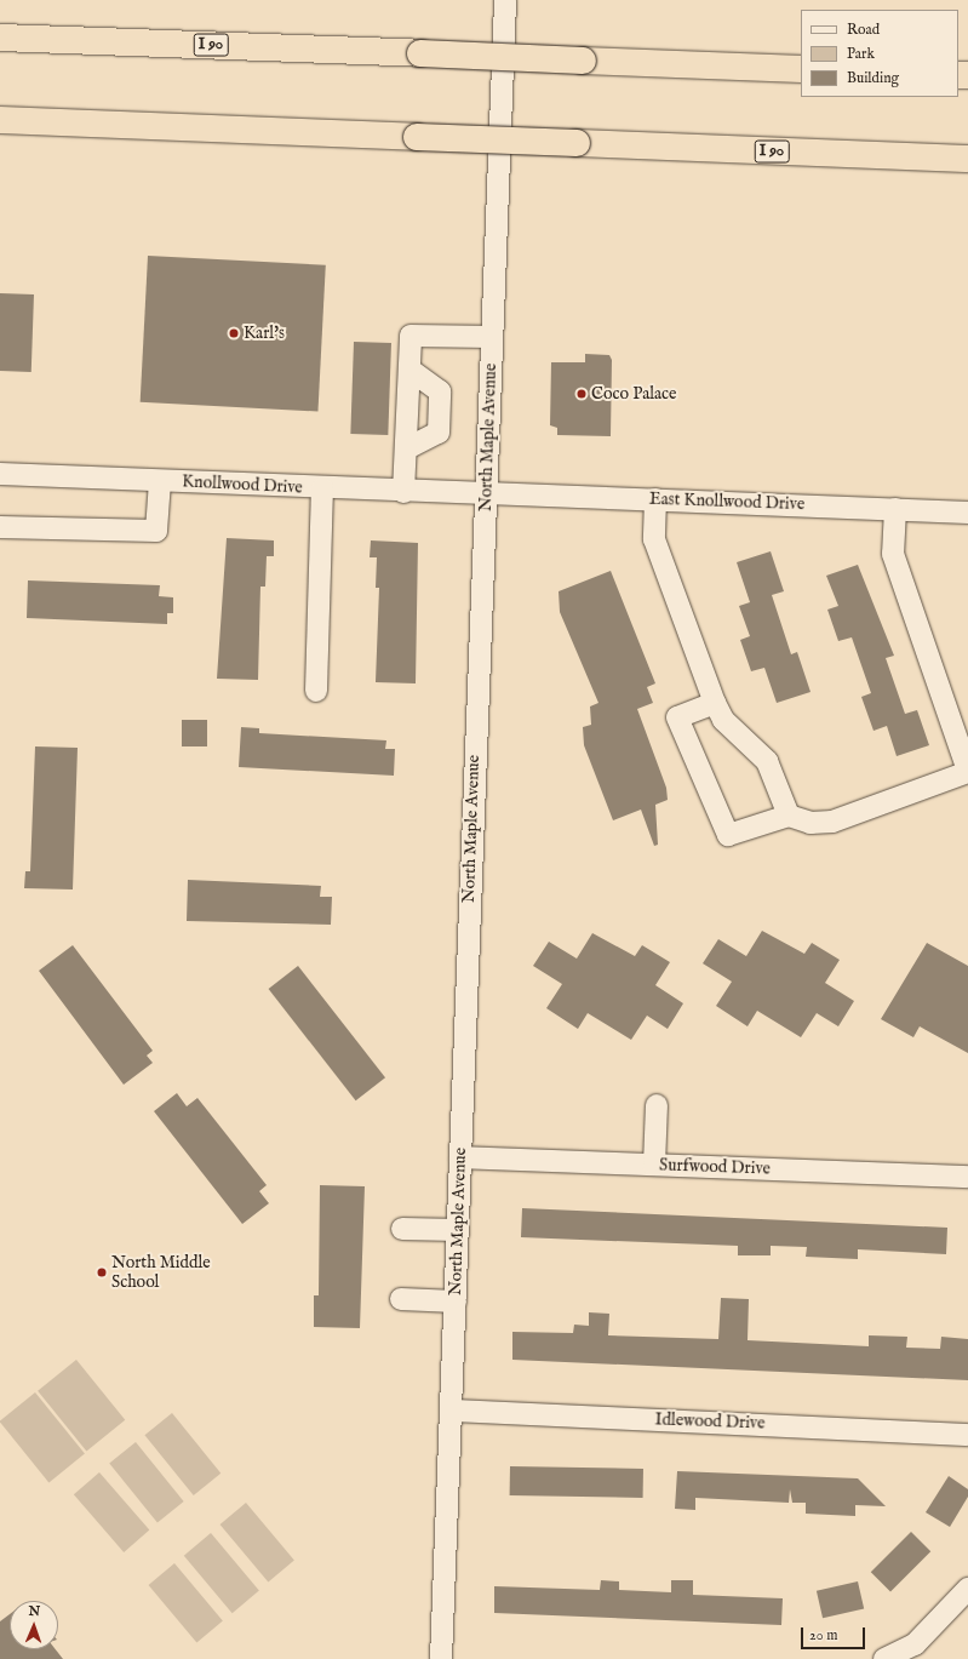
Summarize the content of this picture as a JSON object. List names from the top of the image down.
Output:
{
  "streets": {
    "highway": ["I 90"],
    "street": [
      "North Maple Avenue",
      "Knollwood Drive",
      "East Knollwood Drive",
      "Surfwood Drive",
      "Idlewood Drive"
    ]
  },
  "crossings": [
    ["North Maple Avenue", "Knollwood Drive"],
    ["North Maple Avenue", "East Knollwood Drive"],
    ["North Maple Avenue", "Surfwood Drive"],
    ["North Maple Avenue", "Idlewood Drive"],
    ["Knollwood Drive", "East Knollwood Drive"]
  ],
  "places": ["Karl's", "Coco Palace", "North Middle School"],
  "legend": ["Road", "Park", "Building"],
  "scale_bar": "20 m",
  "north": "top"
}
